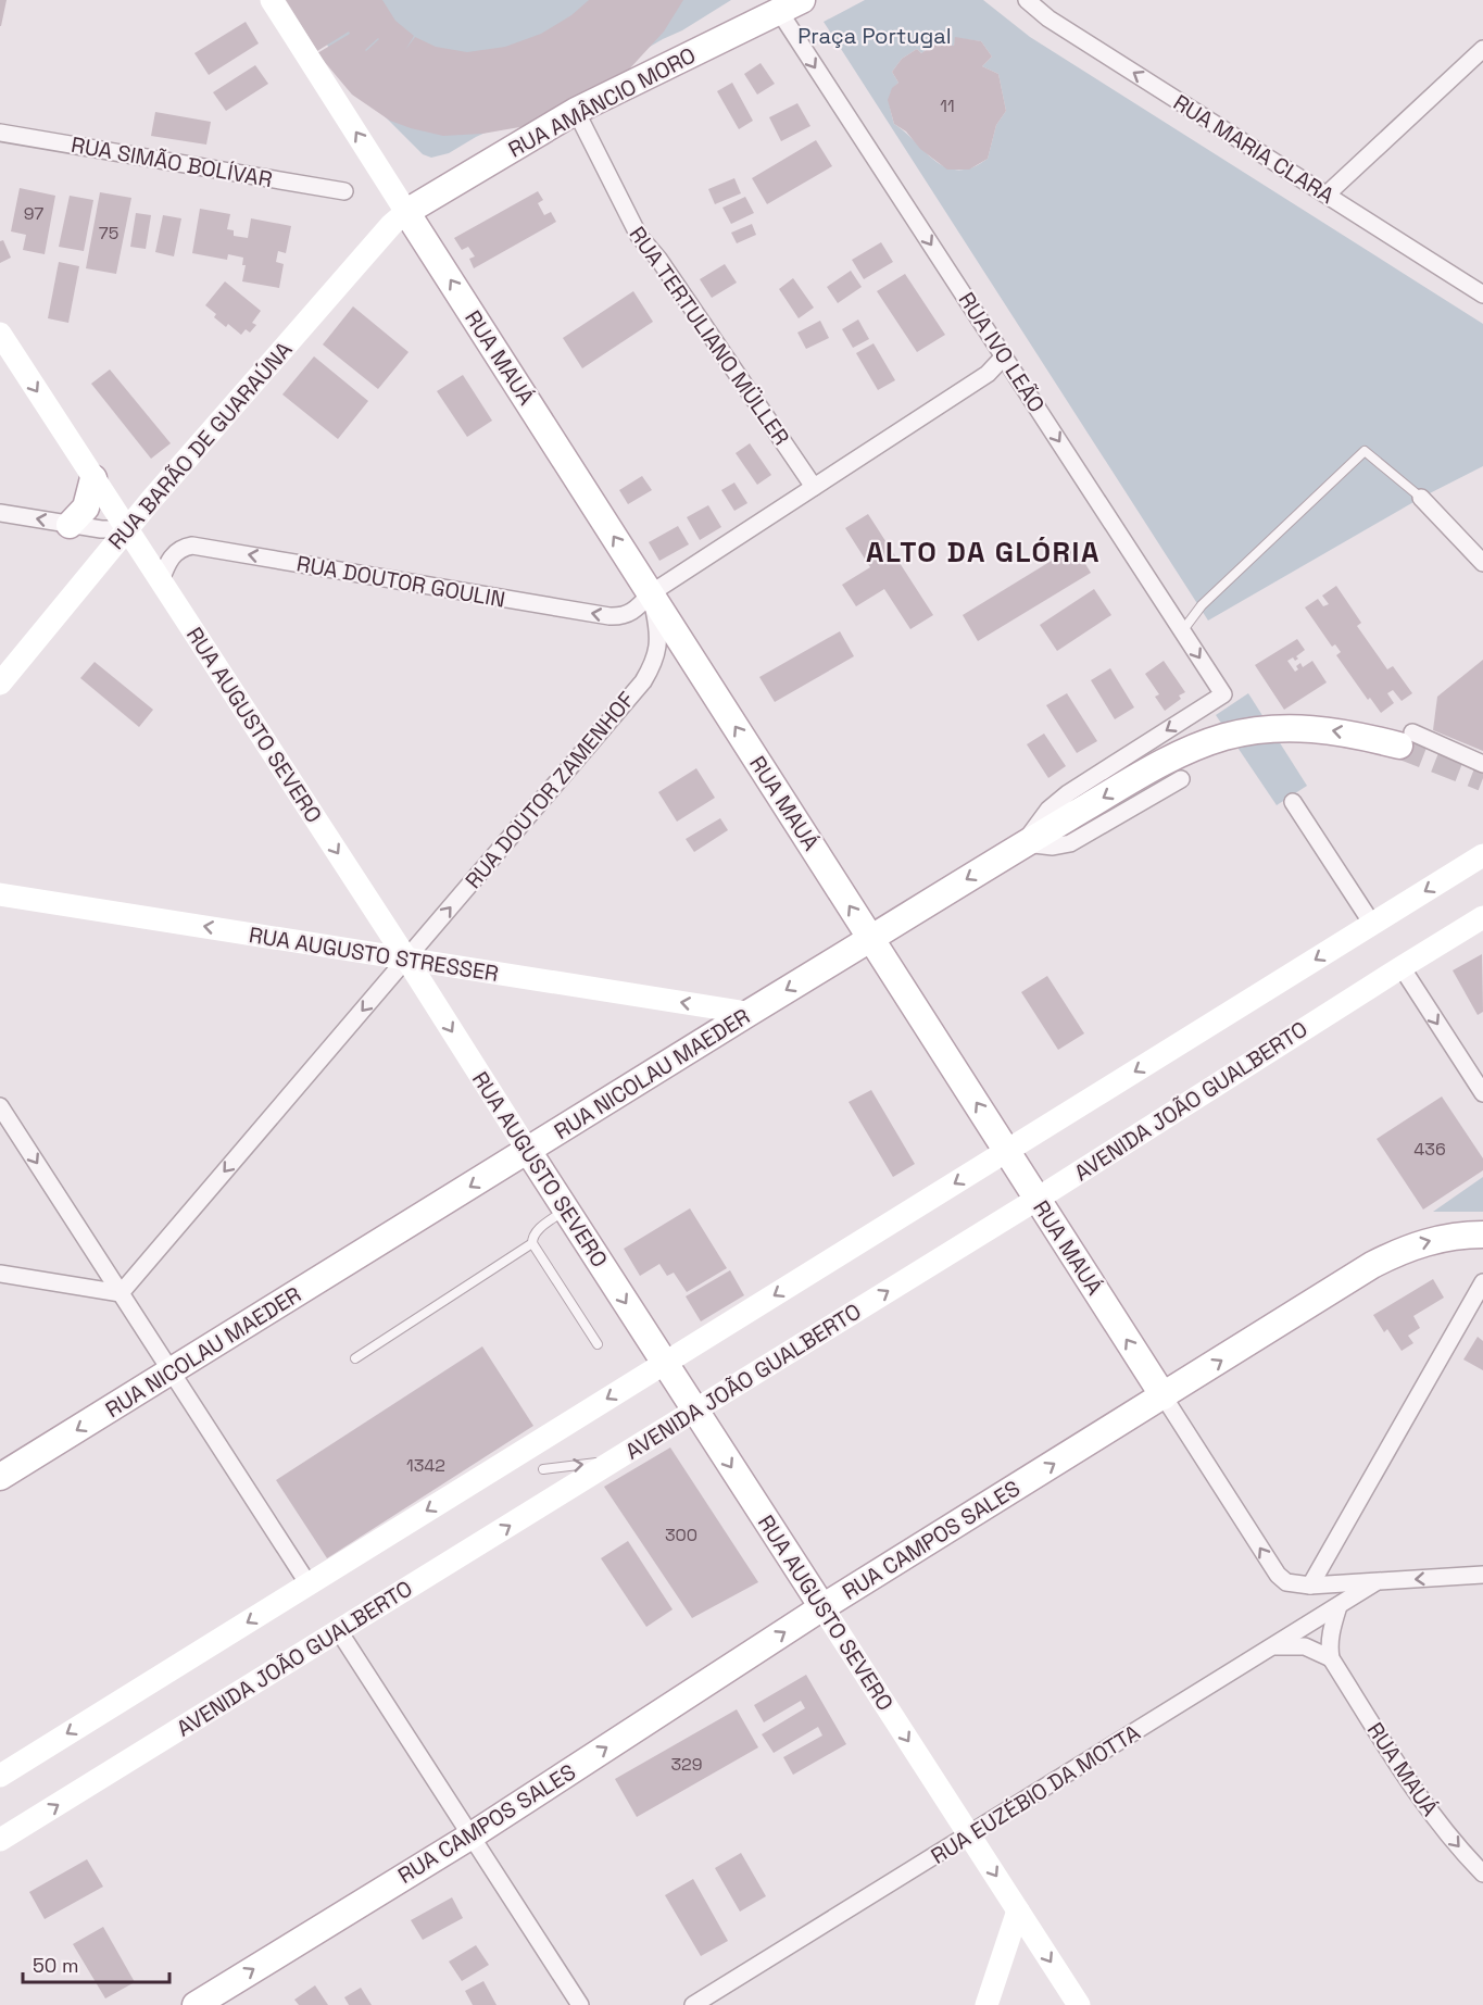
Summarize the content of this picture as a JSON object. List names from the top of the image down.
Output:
{
  "streets": {
    "main road": [
      "RUA AMÂNCIO MORO",
      "RUA MAUÁ",
      "RUA AUGUSTO SEVERO",
      "RUA NICOLAU MAEDER",
      "RUA CAMPOS SALES"
    ],
    "street": [
      "RUA MARIA CLARA",
      "RUA SIMÃO BOLÍVAR",
      "RUA TERTULIANO MÜLLER",
      "RUA IVO LEÃO",
      "RUA BARÃO DE GUARAÚNA",
      "RUA DOUTOR GOULIN",
      "RUA DOUTOR ZAMENHOF",
      "RUA AUGUSTO STRESSER",
      "AVENIDA JOÃO GUALBERTO",
      "RUA EUZÉBIO DA MOTTA"
    ]
  },
  "crossings": [
    ["RUA AMÂNCIO MORO", "RUA TERTULIANO MÜLLER"],
    ["RUA AMÂNCIO MORO", "RUA IVO LEÃO"],
    ["RUA AMÂNCIO MORO", "RUA MAUÁ"],
    ["RUA AMÂNCIO MORO", "RUA BARÃO DE GUARAÚNA"],
    ["RUA IVO LEÃO", "RUA NICOLAU MAEDER"],
    ["RUA MAUÁ", "RUA BARÃO DE GUARAÚNA"],
    ["RUA MAUÁ", "RUA DOUTOR GOULIN"],
    ["RUA MAUÁ", "RUA DOUTOR ZAMENHOF"],
    ["RUA MAUÁ", "RUA NICOLAU MAEDER"],
    ["RUA MAUÁ", "AVENIDA JOÃO GUALBERTO"],
    ["RUA MAUÁ", "RUA CAMPOS SALES"],
    ["RUA MAUÁ", "RUA EUZÉBIO DA MOTTA"],
    ["RUA BARÃO DE GUARAÚNA", "RUA AUGUSTO SEVERO"],
    ["RUA DOUTOR GOULIN", "RUA AUGUSTO SEVERO"],
    ["RUA DOUTOR GOULIN", "RUA DOUTOR ZAMENHOF"],
    ["RUA AUGUSTO SEVERO", "RUA DOUTOR ZAMENHOF"],
    ["RUA AUGUSTO SEVERO", "RUA AUGUSTO STRESSER"],
    ["RUA AUGUSTO SEVERO", "RUA NICOLAU MAEDER"],
    ["RUA AUGUSTO SEVERO", "AVENIDA JOÃO GUALBERTO"],
    ["RUA AUGUSTO SEVERO", "RUA CAMPOS SALES"],
    ["RUA AUGUSTO SEVERO", "RUA EUZÉBIO DA MOTTA"],
    ["RUA DOUTOR ZAMENHOF", "RUA AUGUSTO STRESSER"],
    ["RUA AUGUSTO STRESSER", "RUA NICOLAU MAEDER"]
  ],
  "one_way": [
    "RUA MARIA CLARA",
    "RUA IVO LEÃO",
    "RUA DOUTOR GOULIN",
    "RUA AUGUSTO SEVERO",
    "RUA AUGUSTO STRESSER",
    "RUA NICOLAU MAEDER",
    "RUA CAMPOS SALES"
  ],
  "districts": ["ALTO DA GLÓRIA"],
  "parks": ["Praça Portugal"],
  "house_numbers": [
    "11",
    "97",
    "75",
    "436",
    "1342",
    "300",
    "329"
  ],
  "scale_bar": "50 m"
}
